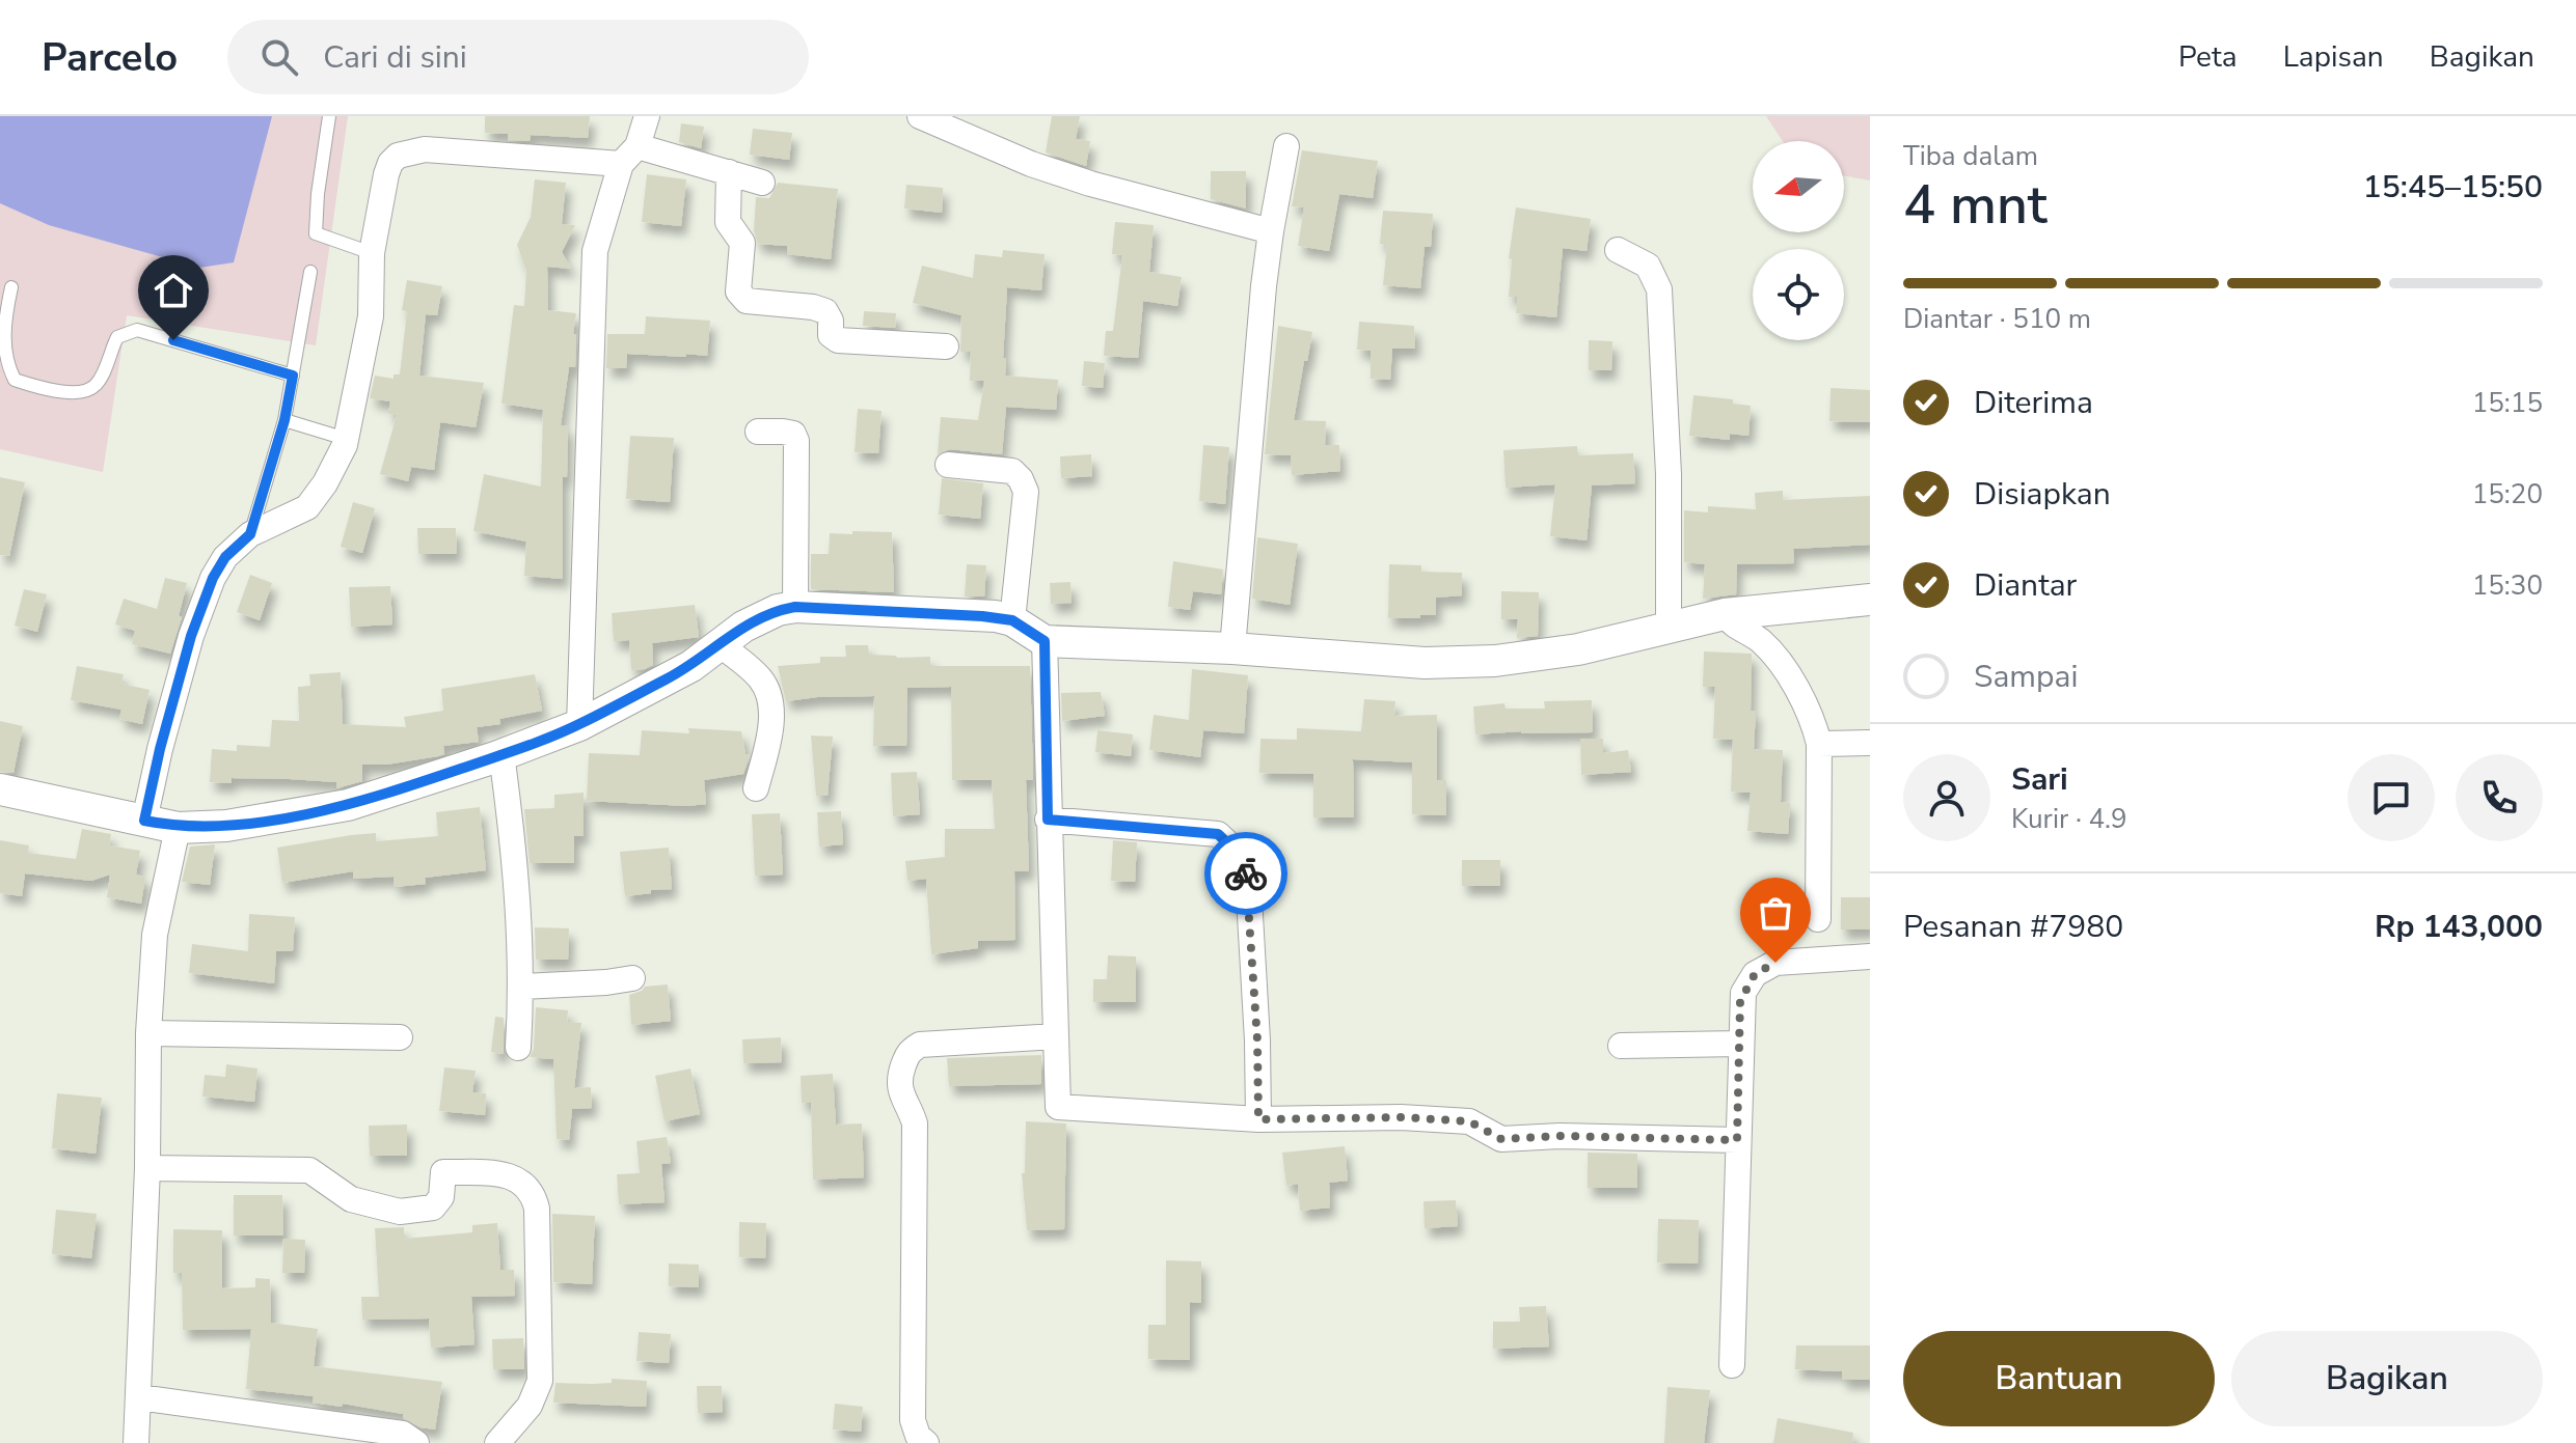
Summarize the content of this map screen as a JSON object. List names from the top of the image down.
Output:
{
  "north": "left",
  "page": {
    "header": "Parcelo",
    "search": "Cari di sini",
    "nav": ["Peta", "Lapisan", "Bagikan"],
    "heading": ["4 mnt", "Tiba dalam", "15:45–15:50"],
    "panel": [
      "Sari",
      "Kurir · 4.9",
      "Pesanan #7980",
      "Rp 143,000"
    ],
    "bar": "Diantar · 510 m",
    "list": [
      ["Diterima", "15:15"],
      ["Disiapkan", "15:20"],
      ["Diantar", "15:30"],
      "Sampai"
    ],
    "buttons": ["Bantuan", "Bagikan"]
  }
}
